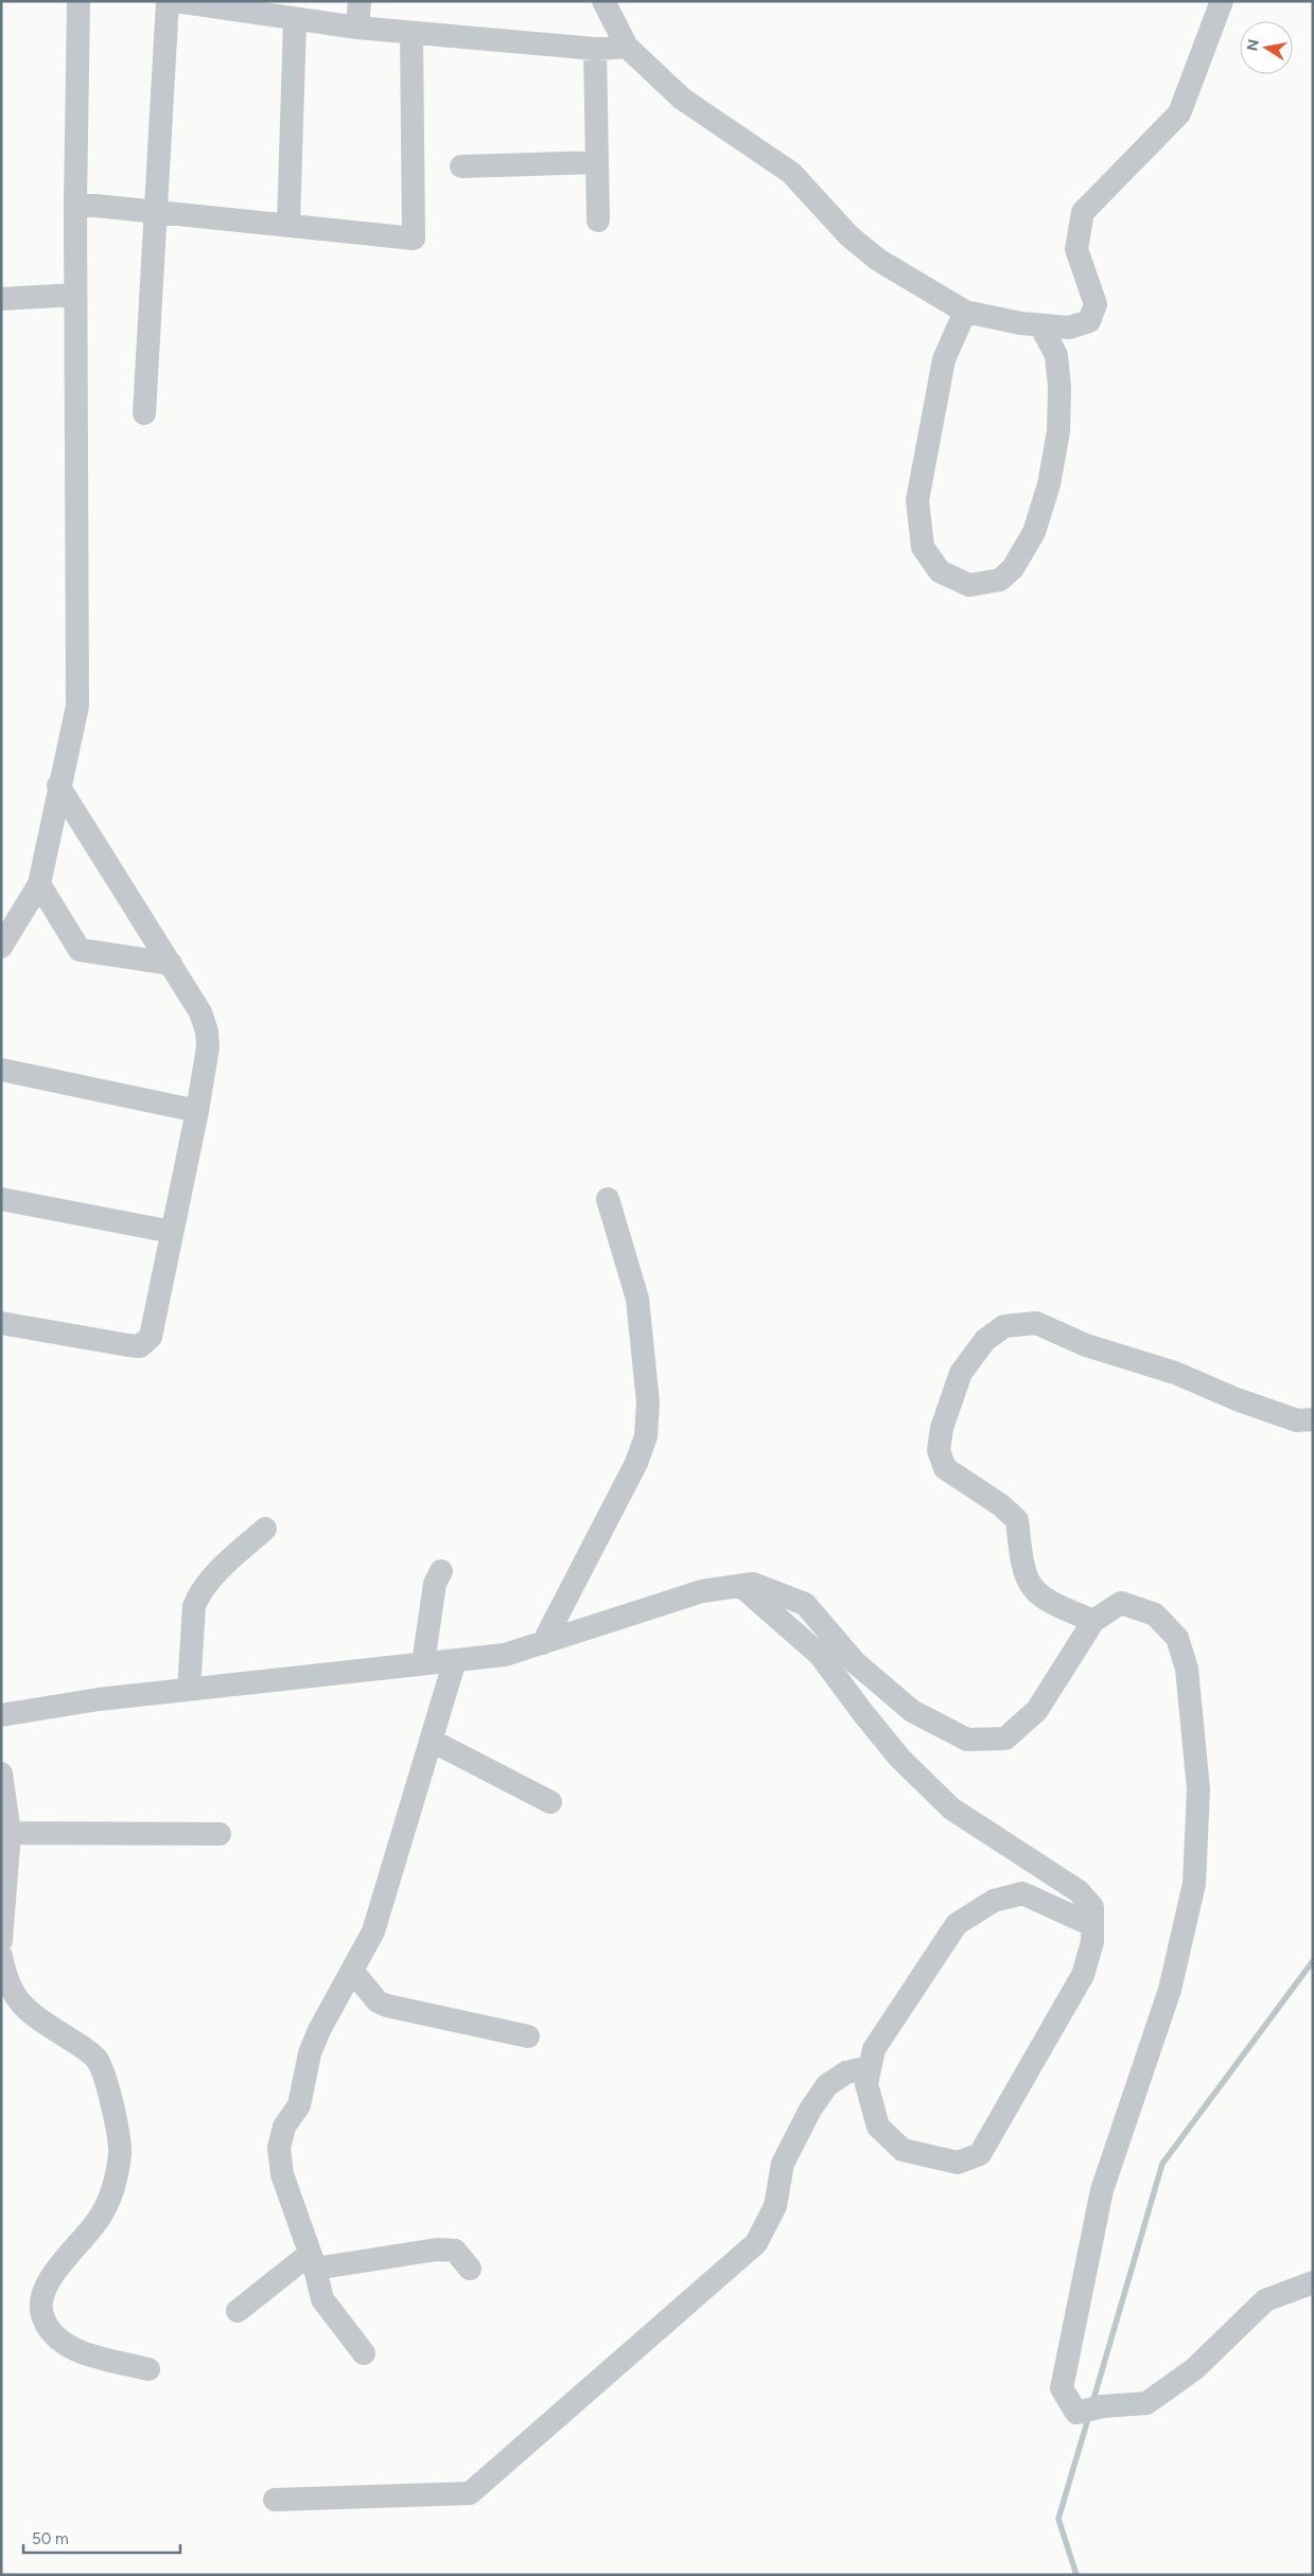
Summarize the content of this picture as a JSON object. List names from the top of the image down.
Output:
{
  "scale_bar": "50 m",
  "north": "left"
}
